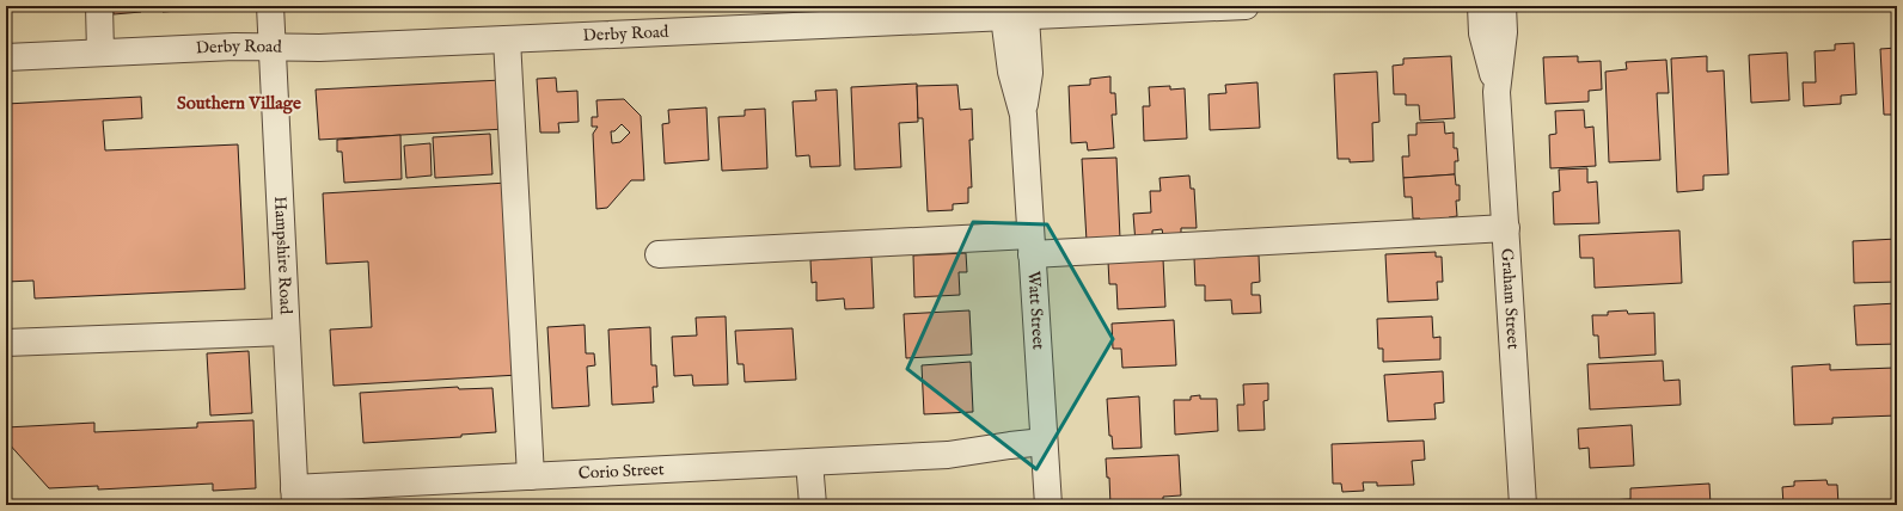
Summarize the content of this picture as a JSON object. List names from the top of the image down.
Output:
{
  "streets": {
    "street": [
      "Derby Road",
      "Hampshire Road",
      "Graham Street",
      "Watt Street",
      "Corio Street"
    ]
  },
  "crossings": [
    ["Derby Road", "Hampshire Road"],
    ["Derby Road", "Watt Street"],
    ["Hampshire Road", "Corio Street"],
    ["Watt Street", "Corio Street"]
  ],
  "districts": ["Southern Village"]
}
